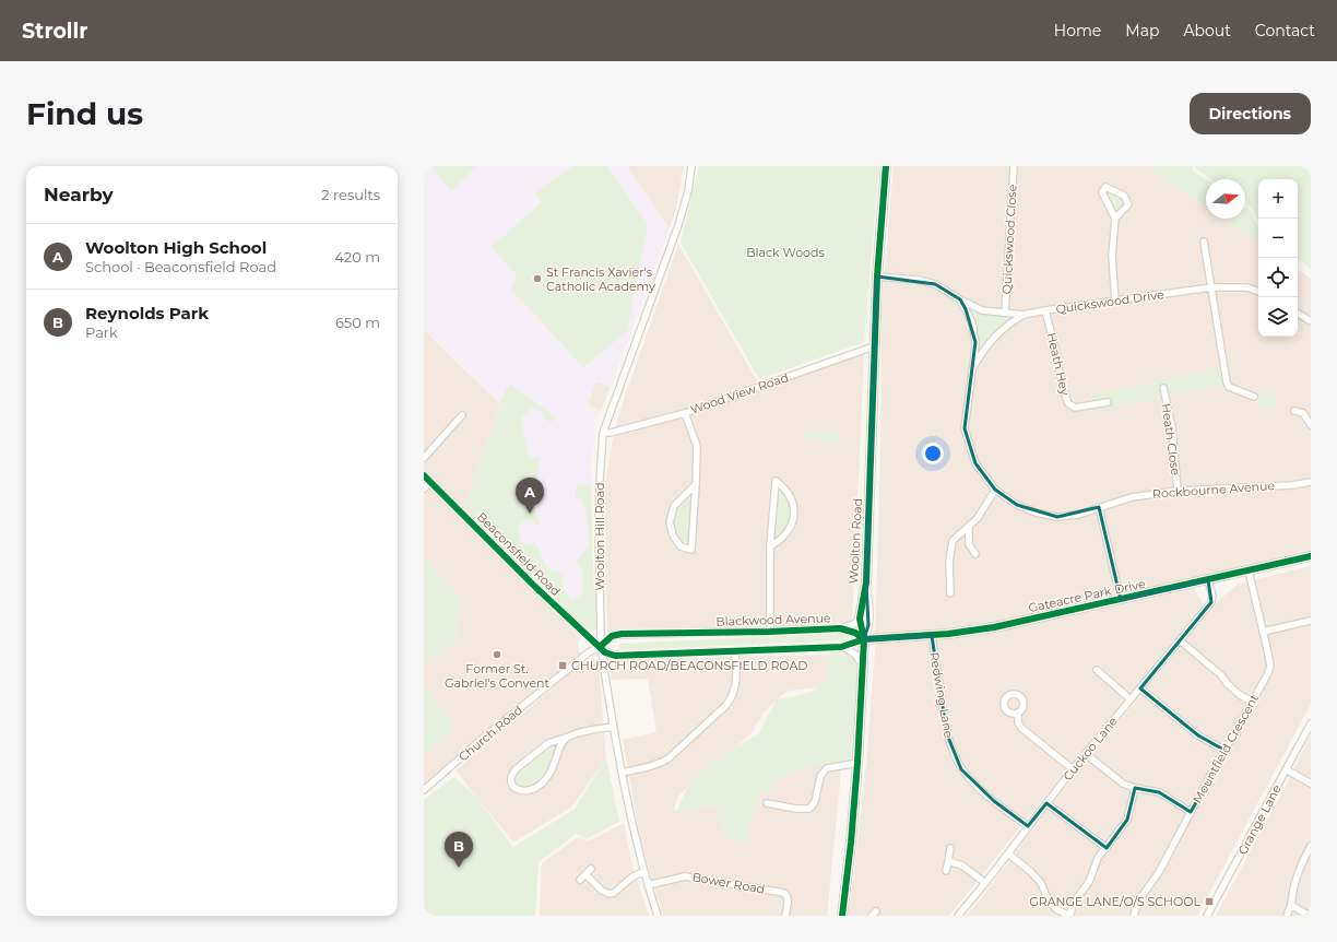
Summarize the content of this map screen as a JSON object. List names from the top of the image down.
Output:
{
  "streets": {
    "street": [
      "Quickswood Close",
      "Quickswood Drive",
      "Heath Hey",
      "Wood View Road",
      "Heath Close",
      "Rockbourne Avenue",
      "Woolton Hill Road",
      "Woolton Road",
      "Beaconsfield Road",
      "Gateacre Park Drive",
      "Blackwood Avenue",
      "Redwing Lane",
      "Church Road",
      "Cuckoo Lane",
      "Mountfield Crescent",
      "Grange Lane",
      "Bower Road"
    ]
  },
  "crossings": [
    ["Quickswood Close", "Quickswood Drive"],
    ["Quickswood Drive", "Heath Hey"],
    ["Quickswood Drive", "Rockbourne Avenue"],
    ["Wood View Road", "Woolton Hill Road"],
    ["Wood View Road", "Woolton Road"],
    ["Heath Close", "Rockbourne Avenue"],
    ["Rockbourne Avenue", "Woolton Road"],
    ["Woolton Hill Road", "Beaconsfield Road"],
    ["Woolton Hill Road", "Blackwood Avenue"],
    ["Woolton Hill Road", "Church Road"],
    ["Woolton Hill Road", "Bower Road"],
    ["Woolton Road", "Gateacre Park Drive"],
    ["Woolton Road", "Blackwood Avenue"],
    ["Beaconsfield Road", "Blackwood Avenue"],
    ["Beaconsfield Road", "Church Road"],
    ["Gateacre Park Drive", "Blackwood Avenue"],
    ["Gateacre Park Drive", "Redwing Lane"],
    ["Gateacre Park Drive", "Cuckoo Lane"],
    ["Gateacre Park Drive", "Mountfield Crescent"],
    ["Blackwood Avenue", "Church Road"],
    ["Redwing Lane", "Cuckoo Lane"]
  ],
  "parks": ["Black Woods"],
  "places": {
    "other": ["St Francis Xavier's Catholic Academy", "Former St. Gabriel's Convent"],
    "transit": ["CHURCH ROAD/BEACONSFIELD ROAD", "GRANGE LANE/O/S SCHOOL"]
  },
  "north": "right",
  "page": {
    "header": "Strollr",
    "nav": [
      "Home",
      "Map",
      "About",
      "Contact"
    ],
    "buttons": "Directions",
    "title": "Find us",
    "heading": ["Nearby", "2 results"],
    "map_buttons": ["+", "−"],
    "list": [
      {
        "mark": "A",
        "name": "Woolton High School",
        "note": "School · Beaconsfield Road",
        "value": "420 m"
      },
      {
        "mark": "B",
        "name": "Reynolds Park",
        "note": "Park",
        "value": "650 m"
      }
    ],
    "pins": ["A", "B"]
  }
}
